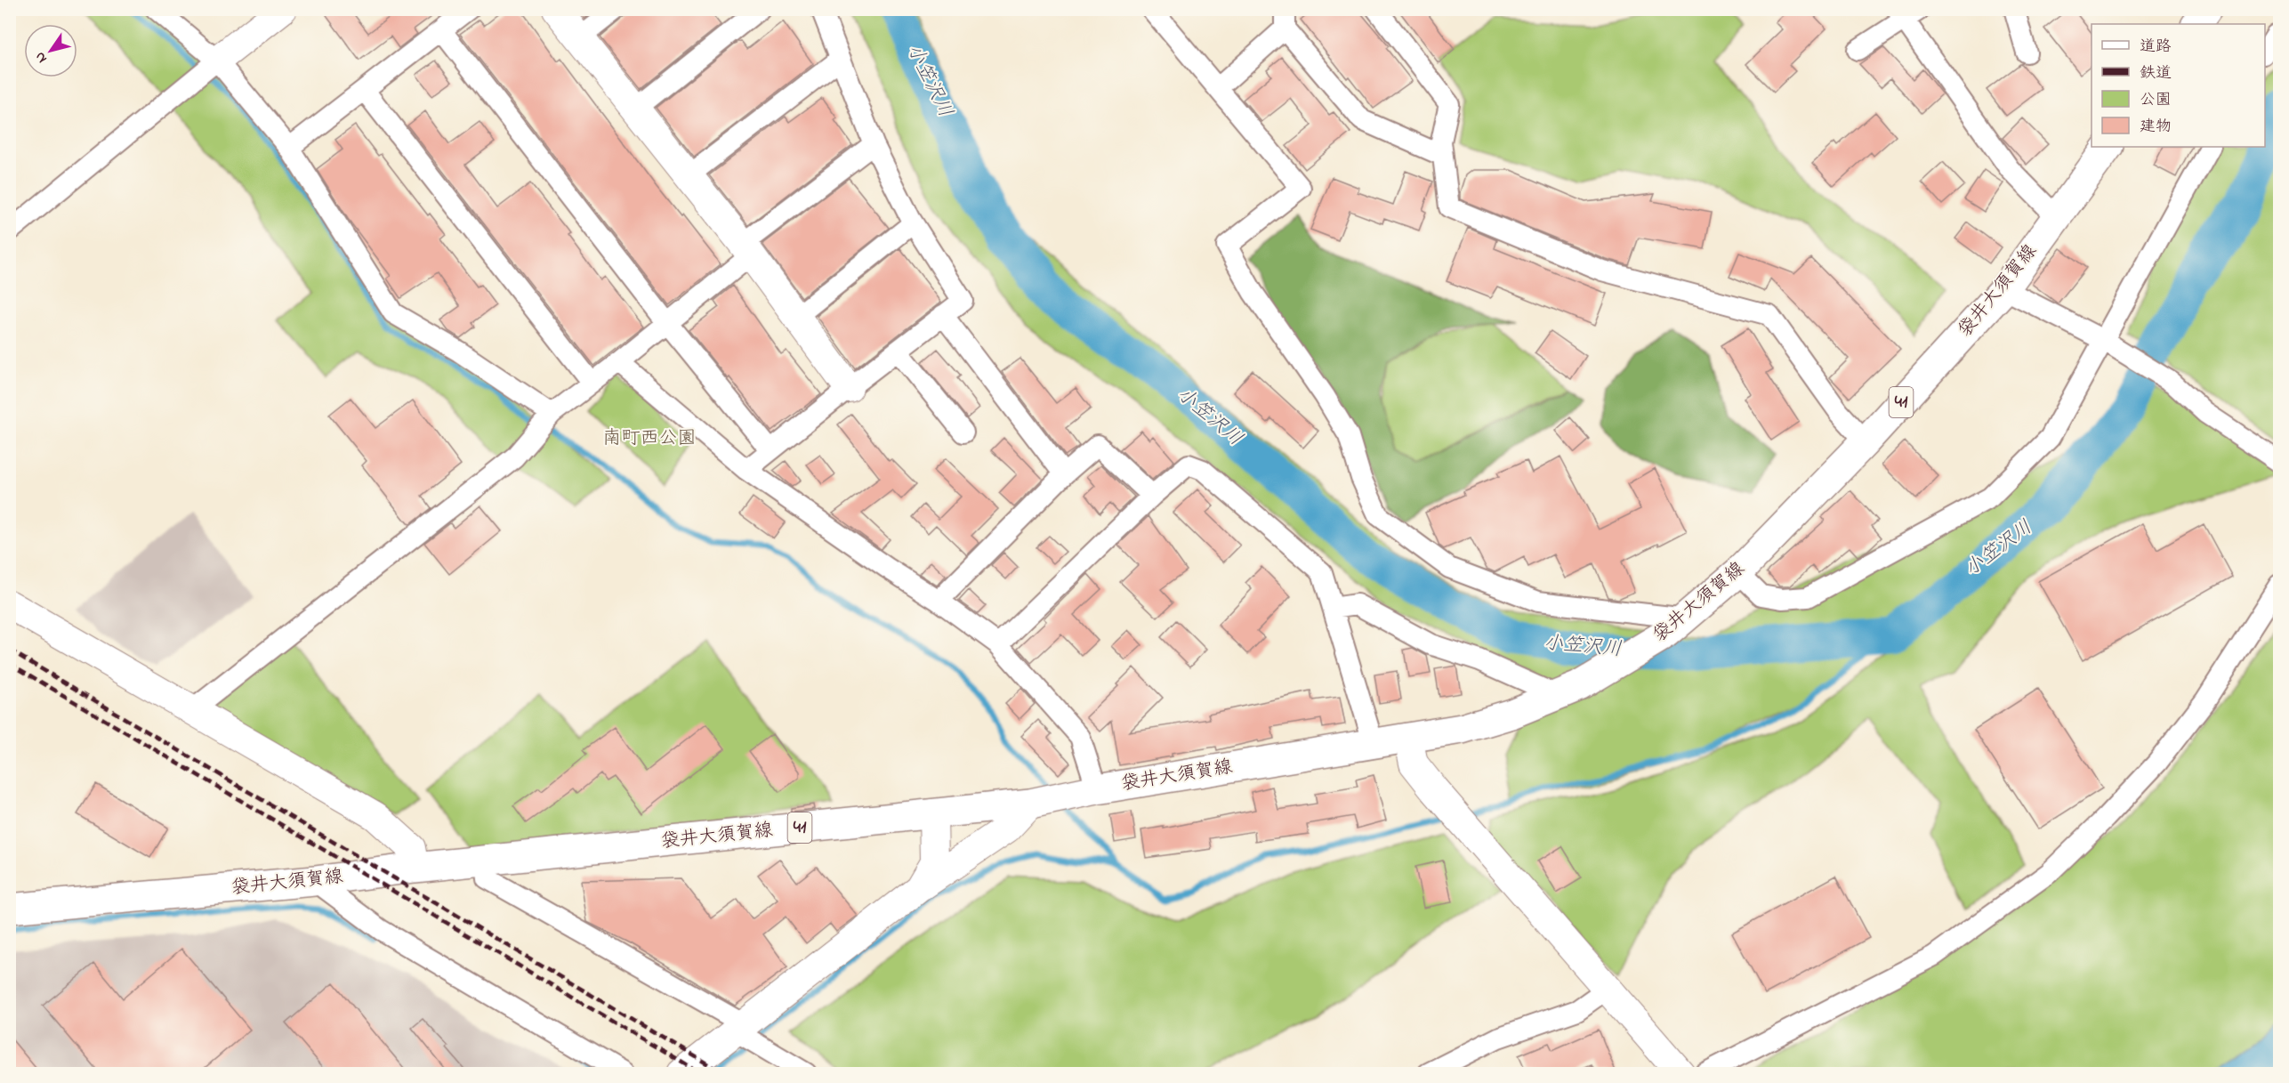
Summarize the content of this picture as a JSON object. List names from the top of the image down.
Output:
{
  "streets": {
    "main road": ["袋井大須賀線", "41"]
  },
  "water": ["小笠沢川"],
  "parks": ["南町西公園"],
  "legend": [
    "道路",
    "鉄道",
    "公園",
    "建物"
  ],
  "north": "bottom left"
}
